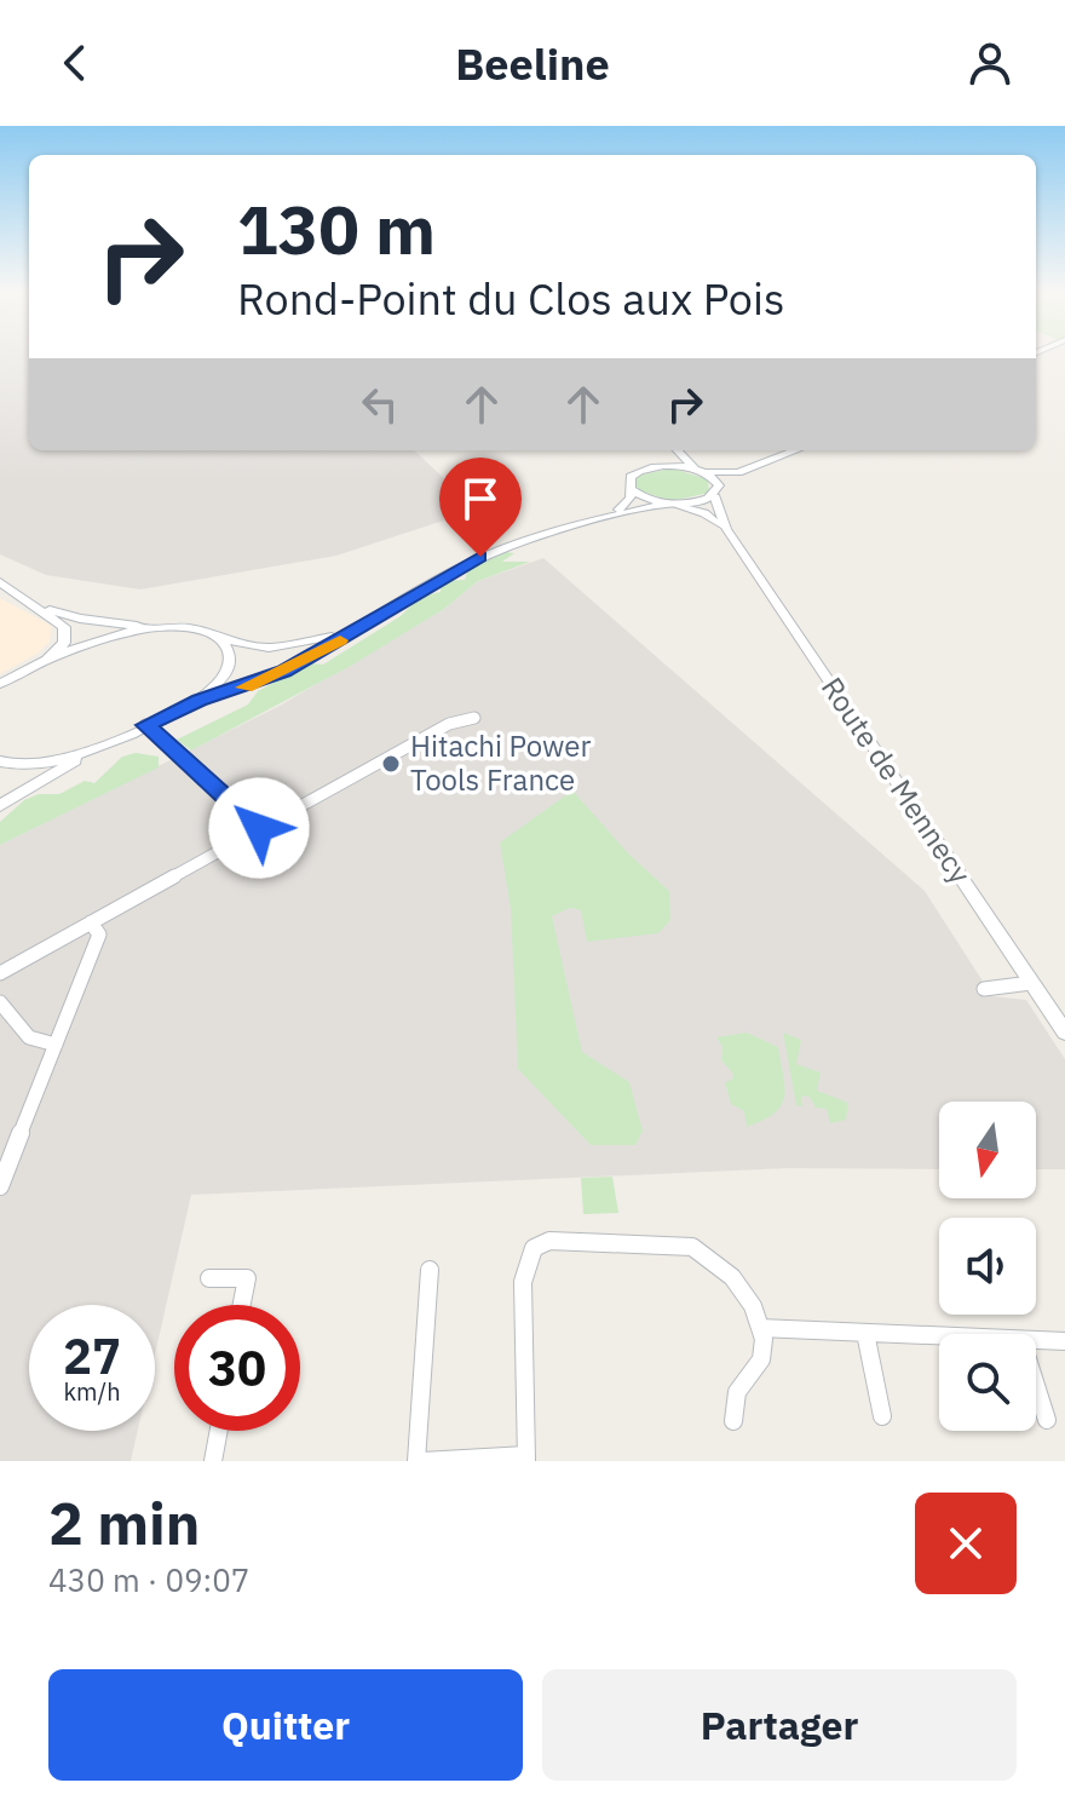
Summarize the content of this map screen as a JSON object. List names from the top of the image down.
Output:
{
  "streets": {
    "street": ["Route de Mennecy"]
  },
  "places": ["Hitachi Power Tools France"],
  "north": "bottom",
  "page": {
    "header": "Beeline",
    "turn": ["130 m", "Rond-Point du Clos aux Pois"],
    "speed": "27 km/h",
    "limit": "30",
    "heading": ["2 min", "430 m · 09:07"],
    "buttons": ["Quitter", "Partager"]
  }
}
